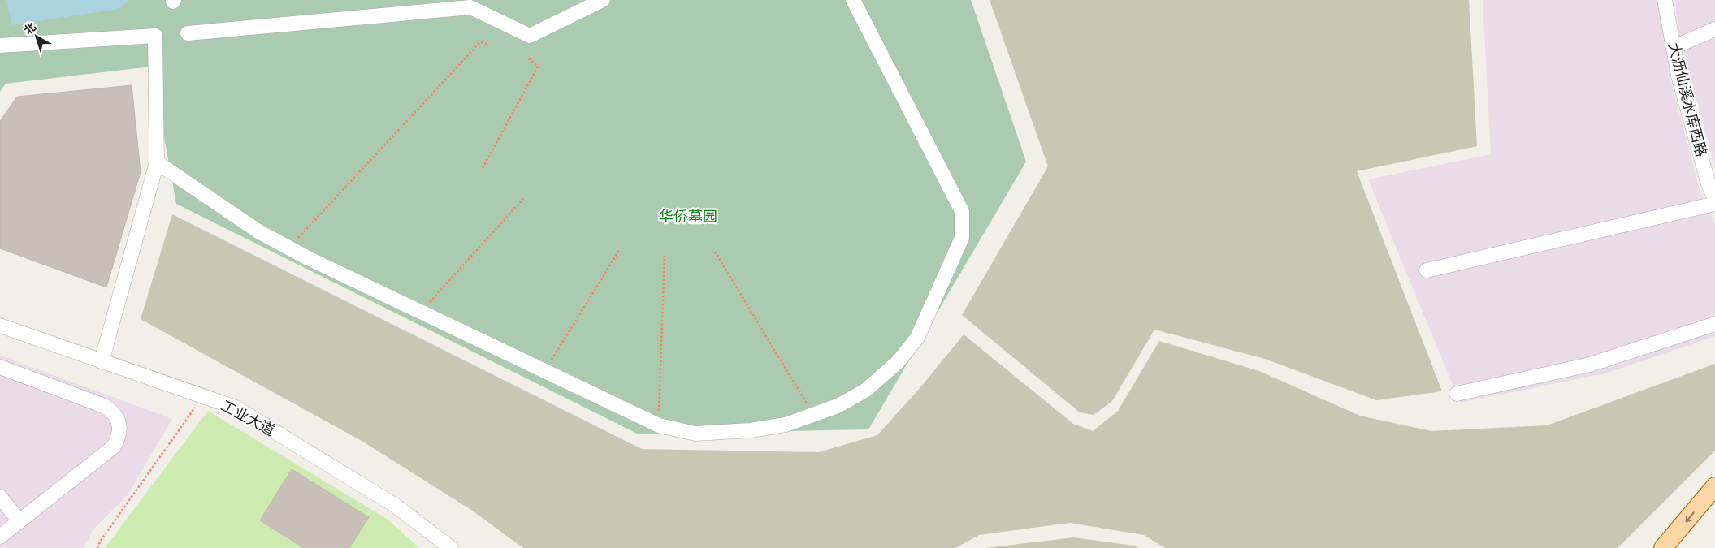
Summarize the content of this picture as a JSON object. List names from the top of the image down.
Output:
{
  "streets": {
    "street": ["大沥仙溪水库西路", "工业大道"]
  },
  "parks": ["华侨墓园"],
  "north": "top left"
}
